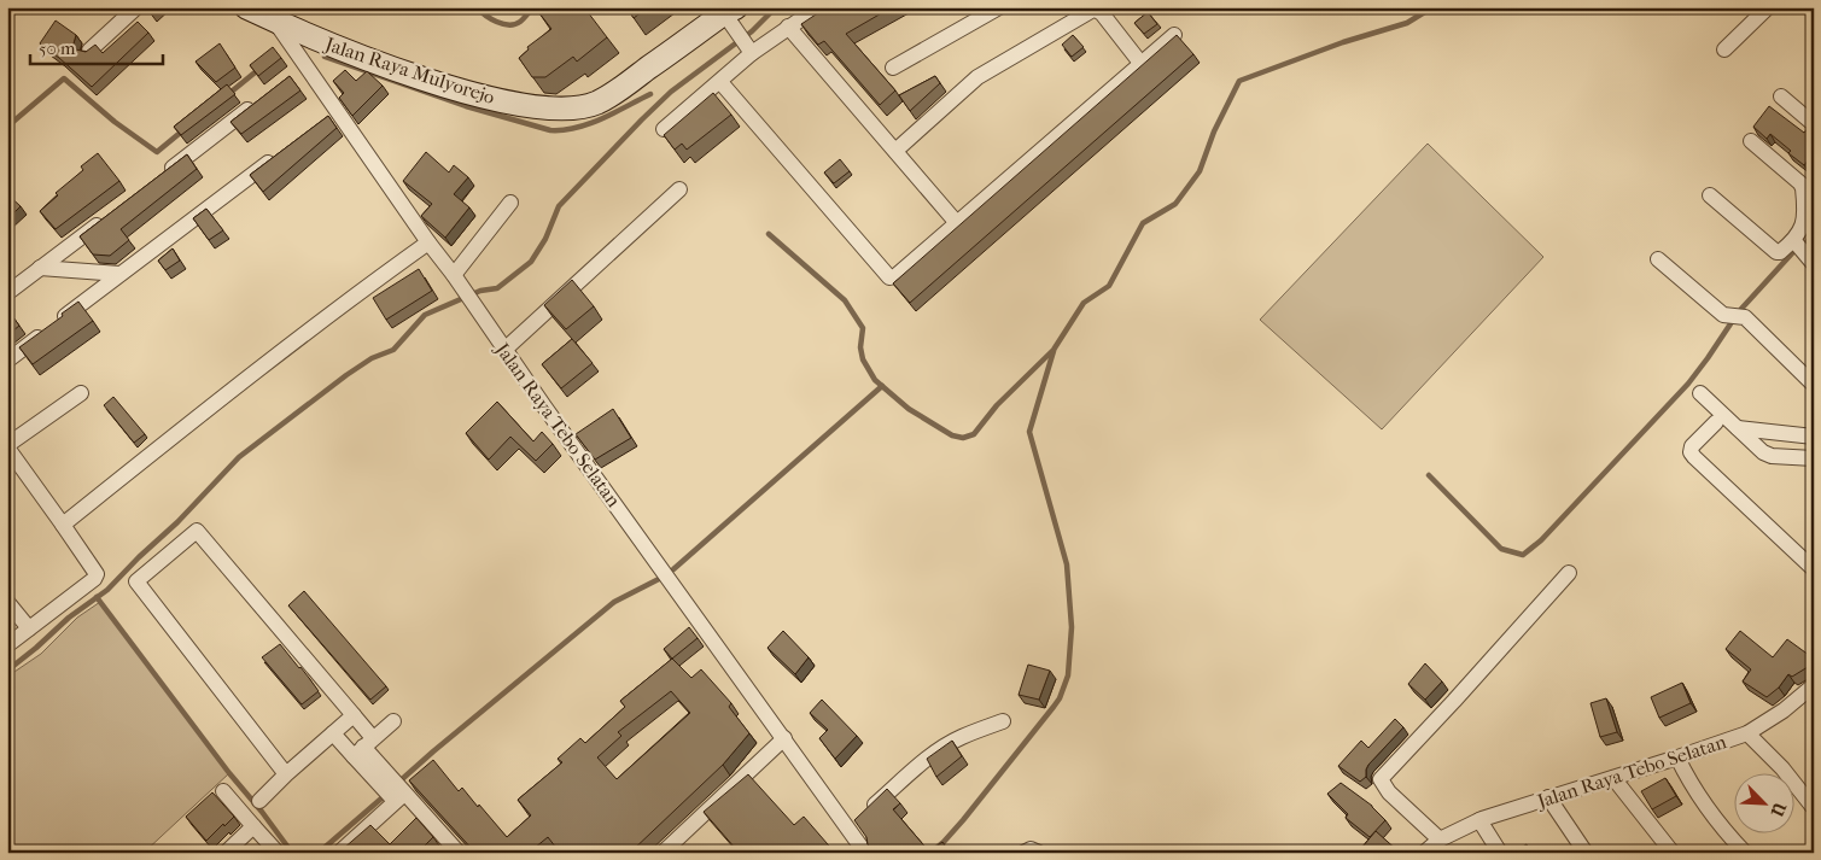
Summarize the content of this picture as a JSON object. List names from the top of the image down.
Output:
{
  "streets": {
    "main road": ["Jalan Raya Mulyorejo", "Jalan Raya Tebo Selatan"]
  },
  "crossings": [
    ["Jalan Raya Mulyorejo", "Jalan Raya Tebo Selatan"]
  ],
  "scale_bar": "50 m",
  "north": "bottom right"
}
